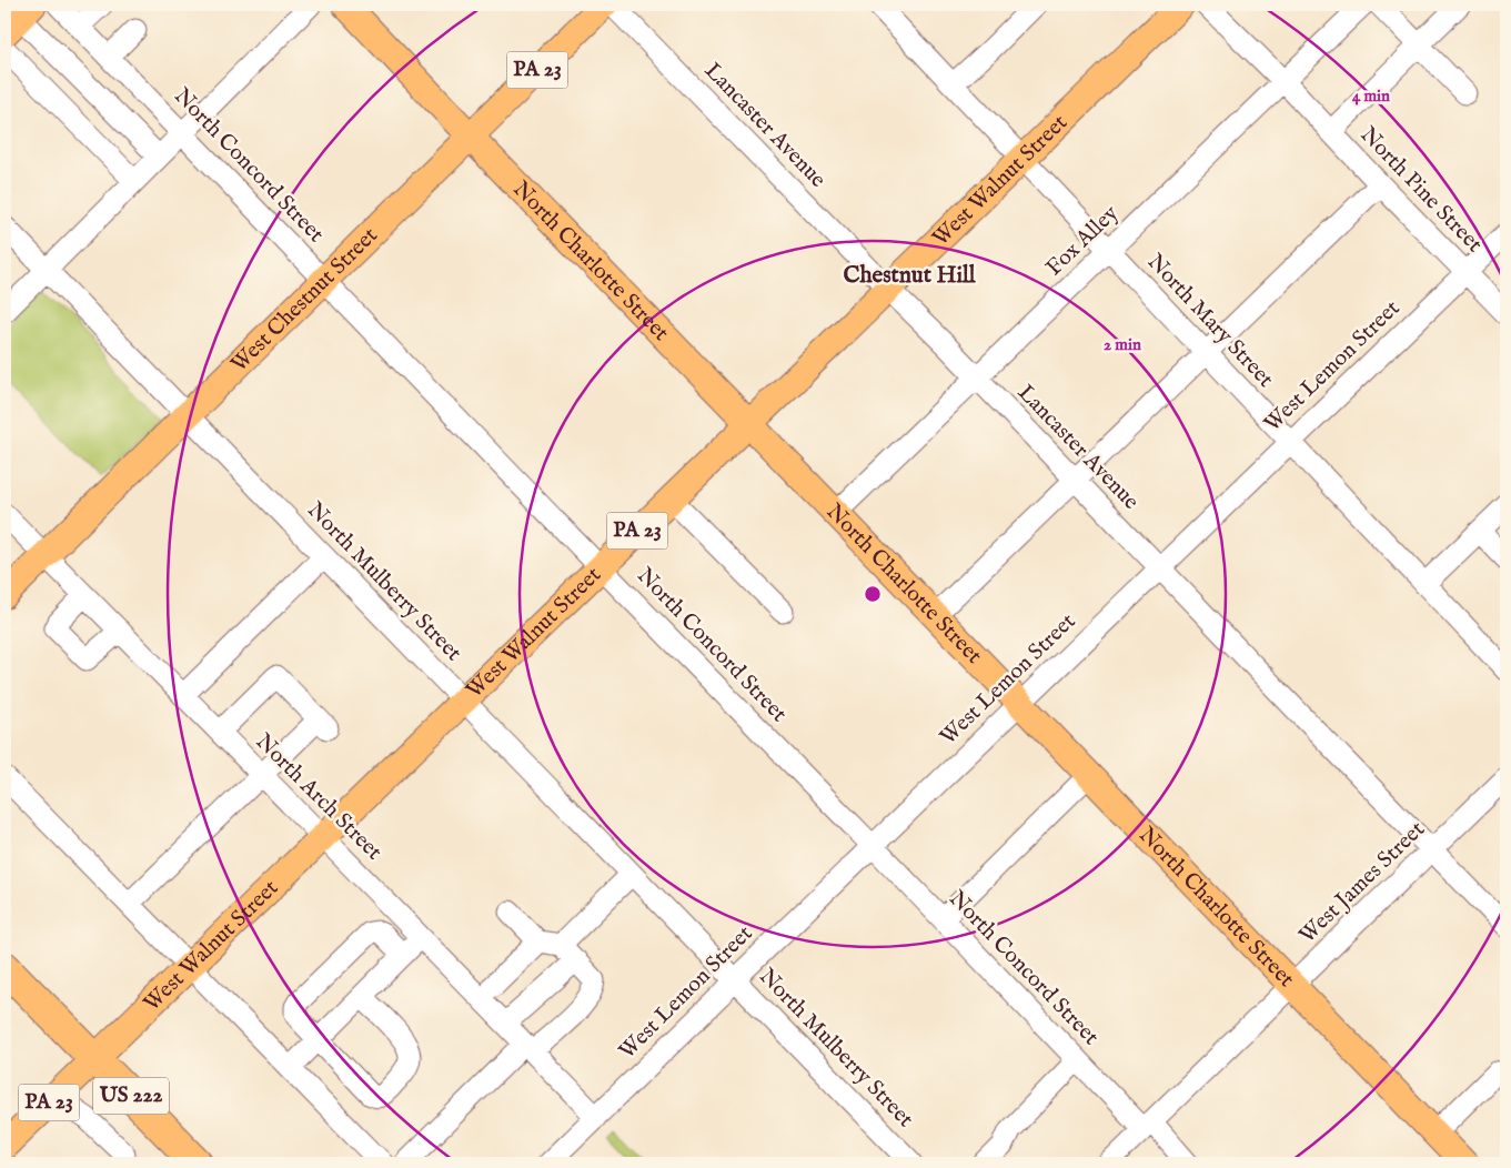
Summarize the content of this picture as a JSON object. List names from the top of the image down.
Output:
{
  "streets": {
    "highway": ["US 222"],
    "main road": [
      "PA 23",
      "West Walnut Street",
      "North Charlotte Street",
      "West Chestnut Street"
    ],
    "street": [
      "Lancaster Avenue",
      "North Concord Street",
      "North Pine Street",
      "Fox Alley",
      "North Mary Street",
      "West Lemon Street",
      "North Mulberry Street",
      "North Arch Street",
      "West James Street"
    ]
  },
  "crossings": [
    ["Lancaster Avenue", "West Walnut Street"],
    ["Lancaster Avenue", "Fox Alley"],
    ["Lancaster Avenue", "West Lemon Street"],
    ["Lancaster Avenue", "West James Street"],
    ["North Concord Street", "West Walnut Street"],
    ["North Concord Street", "West Chestnut Street"],
    ["North Concord Street", "West Lemon Street"],
    ["North Concord Street", "West James Street"],
    ["West Walnut Street", "North Charlotte Street"],
    ["West Walnut Street", "North Mary Street"],
    ["West Walnut Street", "North Mulberry Street"],
    ["West Walnut Street", "North Arch Street"],
    ["West Walnut Street", "US 222"],
    ["North Pine Street", "Fox Alley"],
    ["North Pine Street", "West Lemon Street"],
    ["Fox Alley", "North Charlotte Street"],
    ["Fox Alley", "North Mary Street"],
    ["North Charlotte Street", "West Chestnut Street"],
    ["North Charlotte Street", "West Lemon Street"],
    ["North Charlotte Street", "West James Street"],
    ["West Chestnut Street", "North Mulberry Street"],
    ["West Chestnut Street", "North Arch Street"],
    ["North Mary Street", "West Lemon Street"],
    ["West Lemon Street", "North Mulberry Street"],
    ["West Lemon Street", "North Arch Street"]
  ],
  "districts": ["Chestnut Hill"],
  "rings": ["4 min", "2 min"]
}
